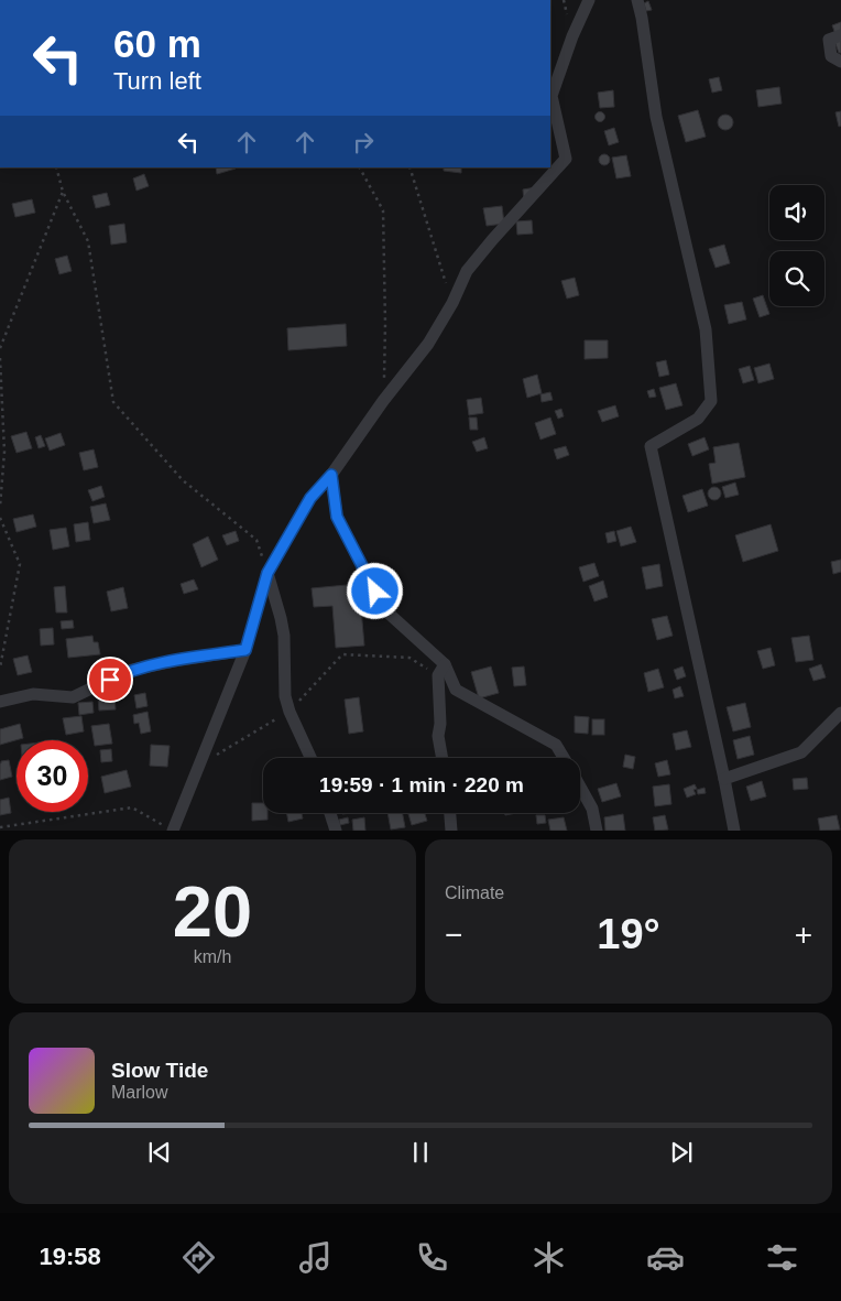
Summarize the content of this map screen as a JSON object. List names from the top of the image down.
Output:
{
  "page": {
    "turn": ["60 m", "Turn left"],
    "limit": "30",
    "trip": "19:59 · 1 min · 220 m",
    "tile": [
      ["20", "km/h"],
      "Climate"
    ],
    "heat": ["−", "19°", "+"],
    "song": ["Slow Tide", "Marlow"],
    "tabs": "19:58"
  }
}
